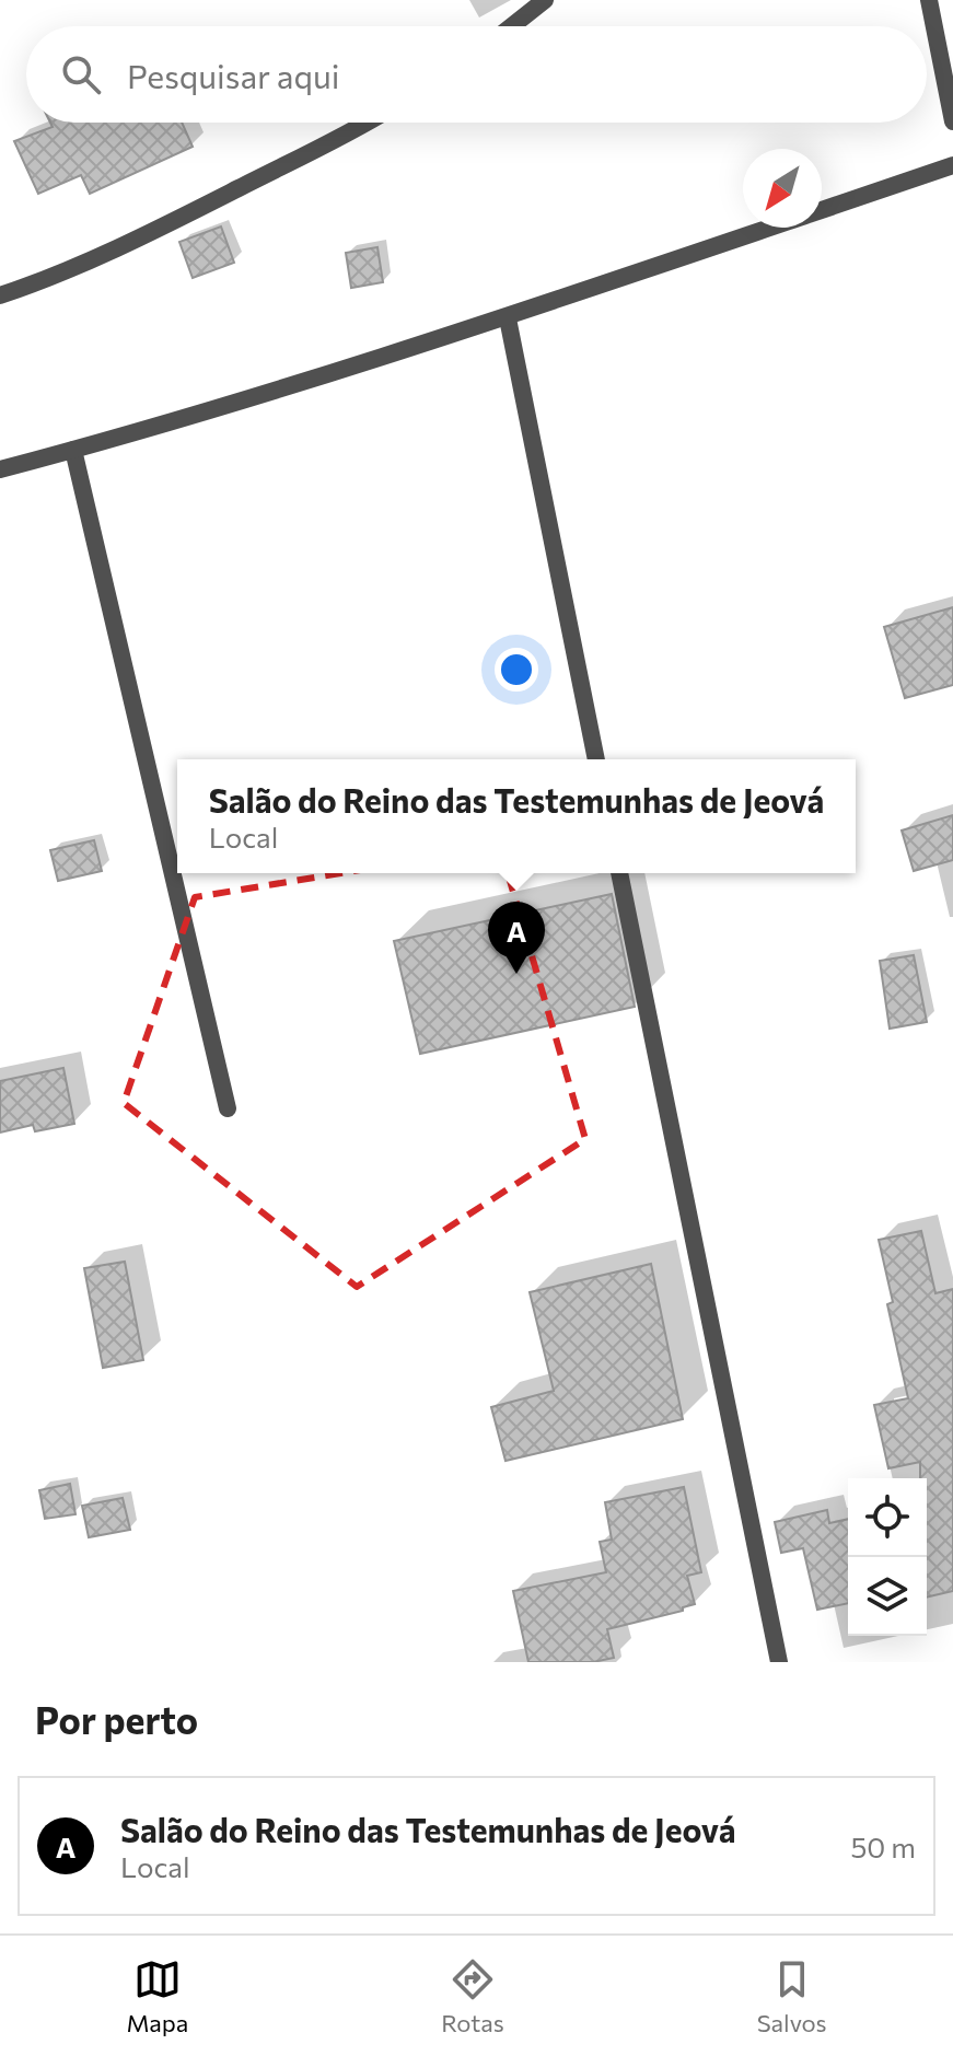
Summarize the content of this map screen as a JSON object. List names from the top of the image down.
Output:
{
  "north": "bottom left",
  "page": {
    "search": "Pesquisar aqui",
    "popup": ["Salão do Reino das Testemunhas de Jeová", "Local"],
    "pins": "A",
    "heading": "Por perto",
    "list": [
      {
        "mark": "A",
        "name": "Salão do Reino das Testemunhas de Jeová",
        "note": "Local",
        "value": "50 m"
      }
    ],
    "nav": ["Mapa", "Rotas", "Salvos"]
  }
}
